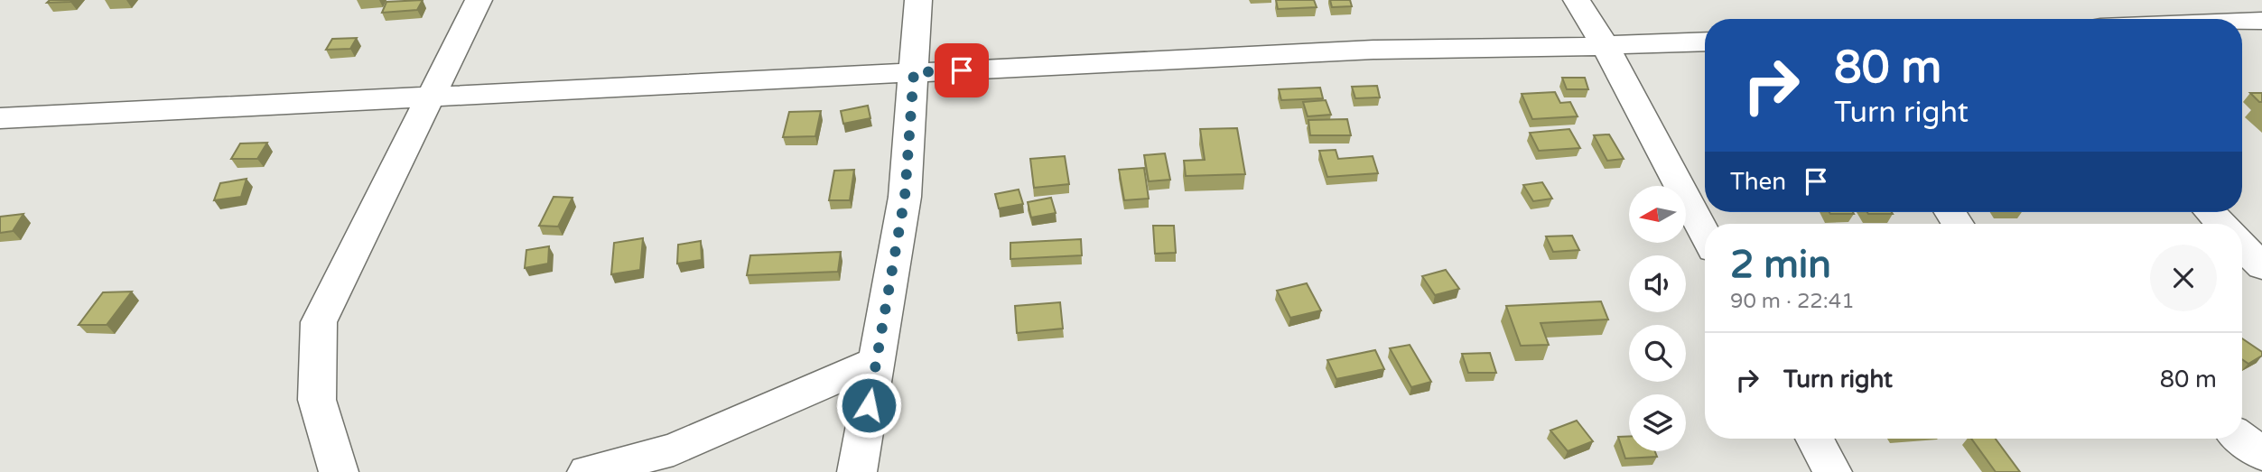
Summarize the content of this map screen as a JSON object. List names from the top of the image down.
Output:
{
  "north": "left",
  "page": {
    "turn": ["80 m", "Turn right"],
    "then": "Then",
    "heading": ["2 min", "90 m · 22:41"],
    "list": [
      {
        "name": "Turn right",
        "value": "80 m"
      }
    ]
  }
}
